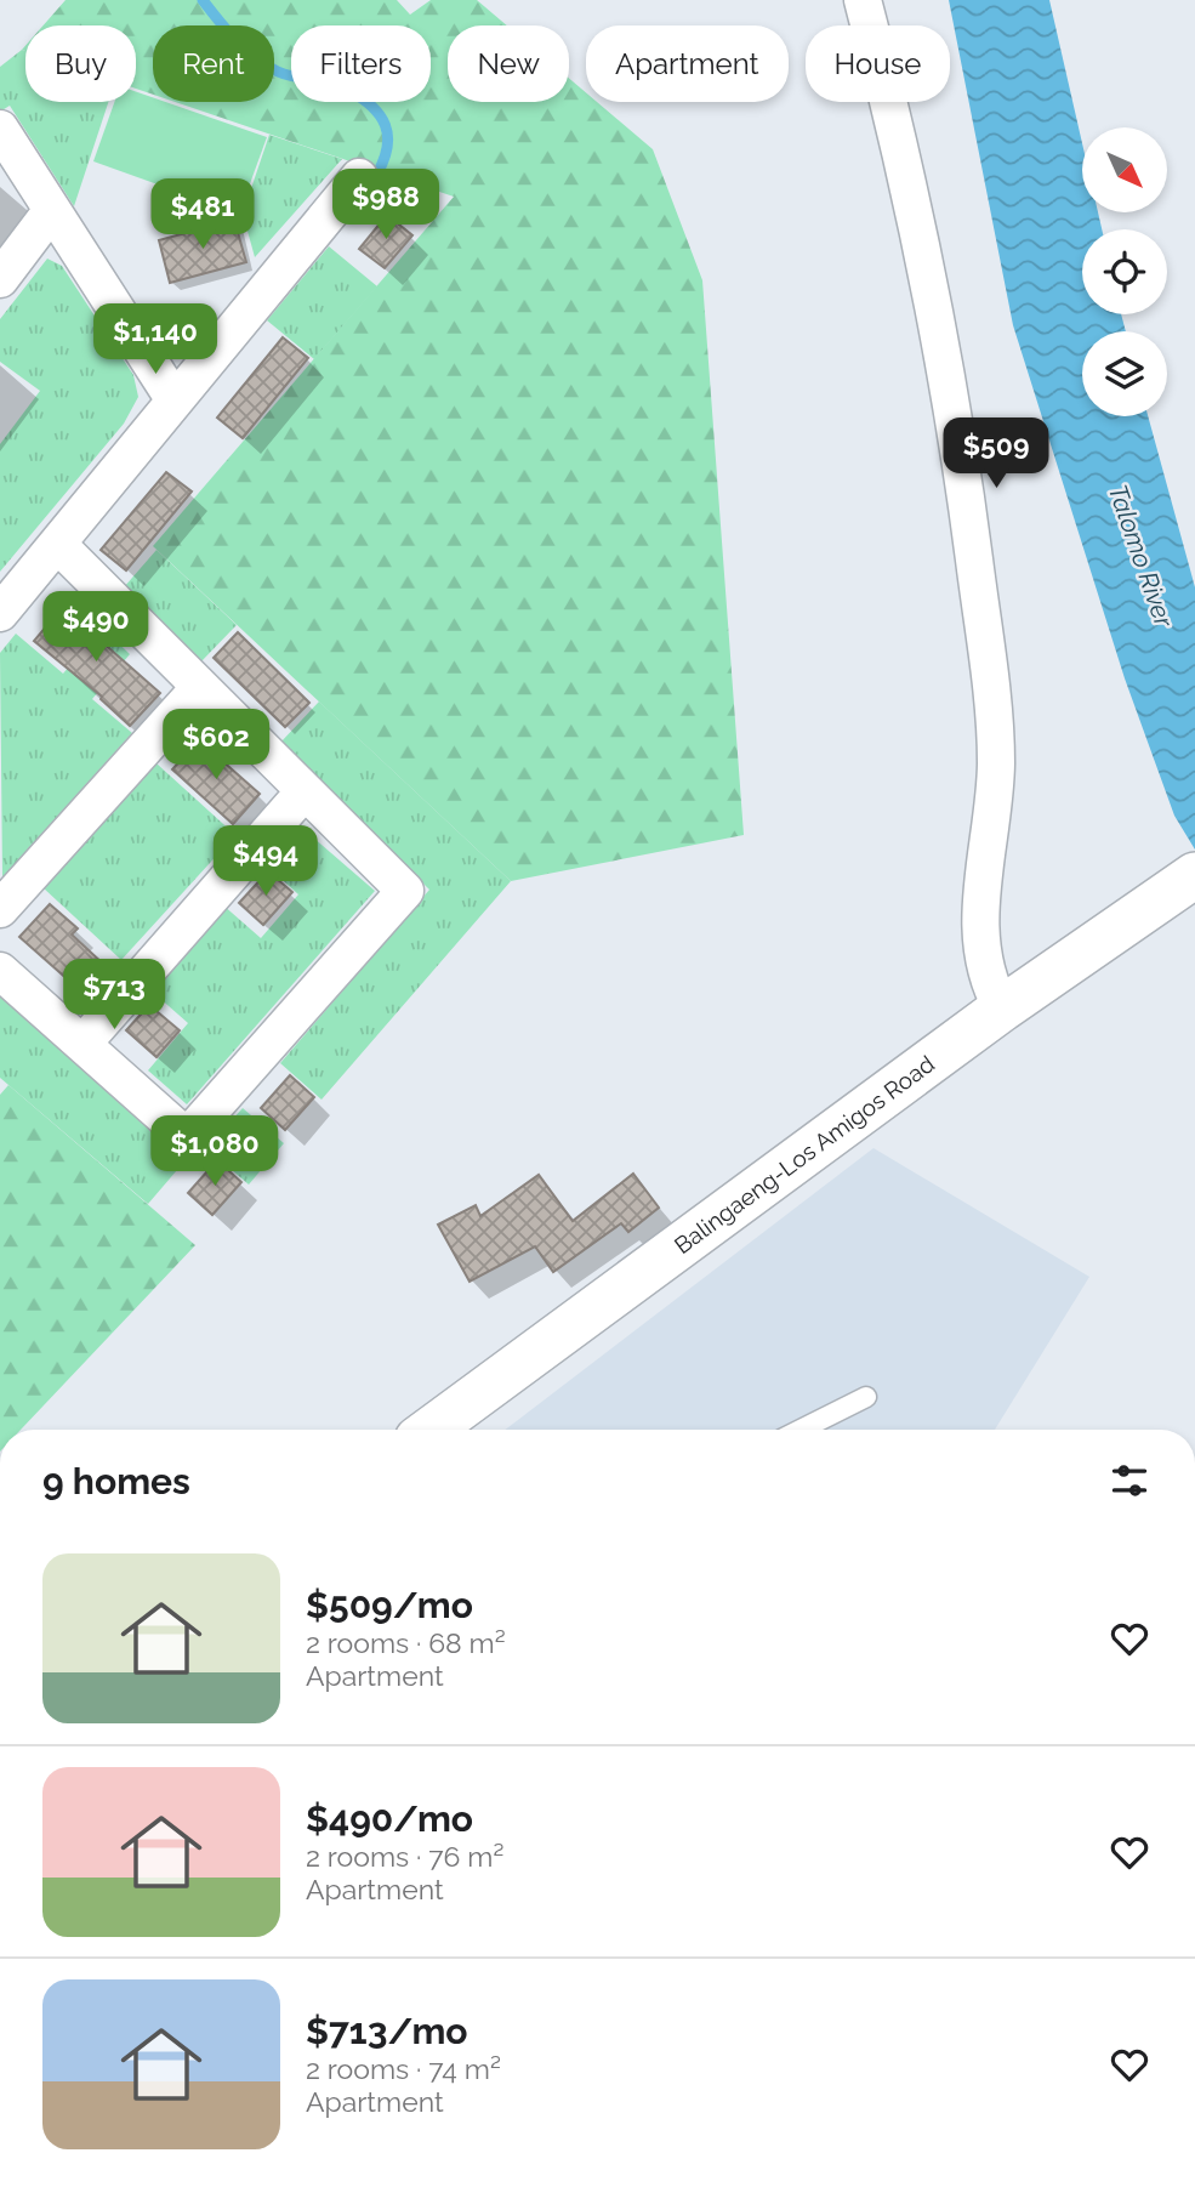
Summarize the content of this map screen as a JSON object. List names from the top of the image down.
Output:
{
  "streets": {
    "street": ["Balingaeng-Los Amigos Road"]
  },
  "water": ["Talomo River"],
  "north": "bottom right",
  "page": {
    "chip": [
      "Buy",
      "Rent",
      "Filters",
      "New",
      "Apartment",
      "House"
    ],
    "price": [
      "$988",
      "$481",
      "$1,140",
      "$509",
      "$490",
      "$602",
      "$494",
      "$713",
      "$1,080"
    ],
    "heading": "9 homes",
    "list": [
      {
        "name": "$509/mo",
        "note": "2 rooms · 68 m² · Apartment"
      },
      {
        "name": "$490/mo",
        "note": "2 rooms · 76 m² · Apartment"
      },
      {
        "name": "$713/mo",
        "note": "2 rooms · 74 m² · Apartment"
      }
    ]
  }
}
